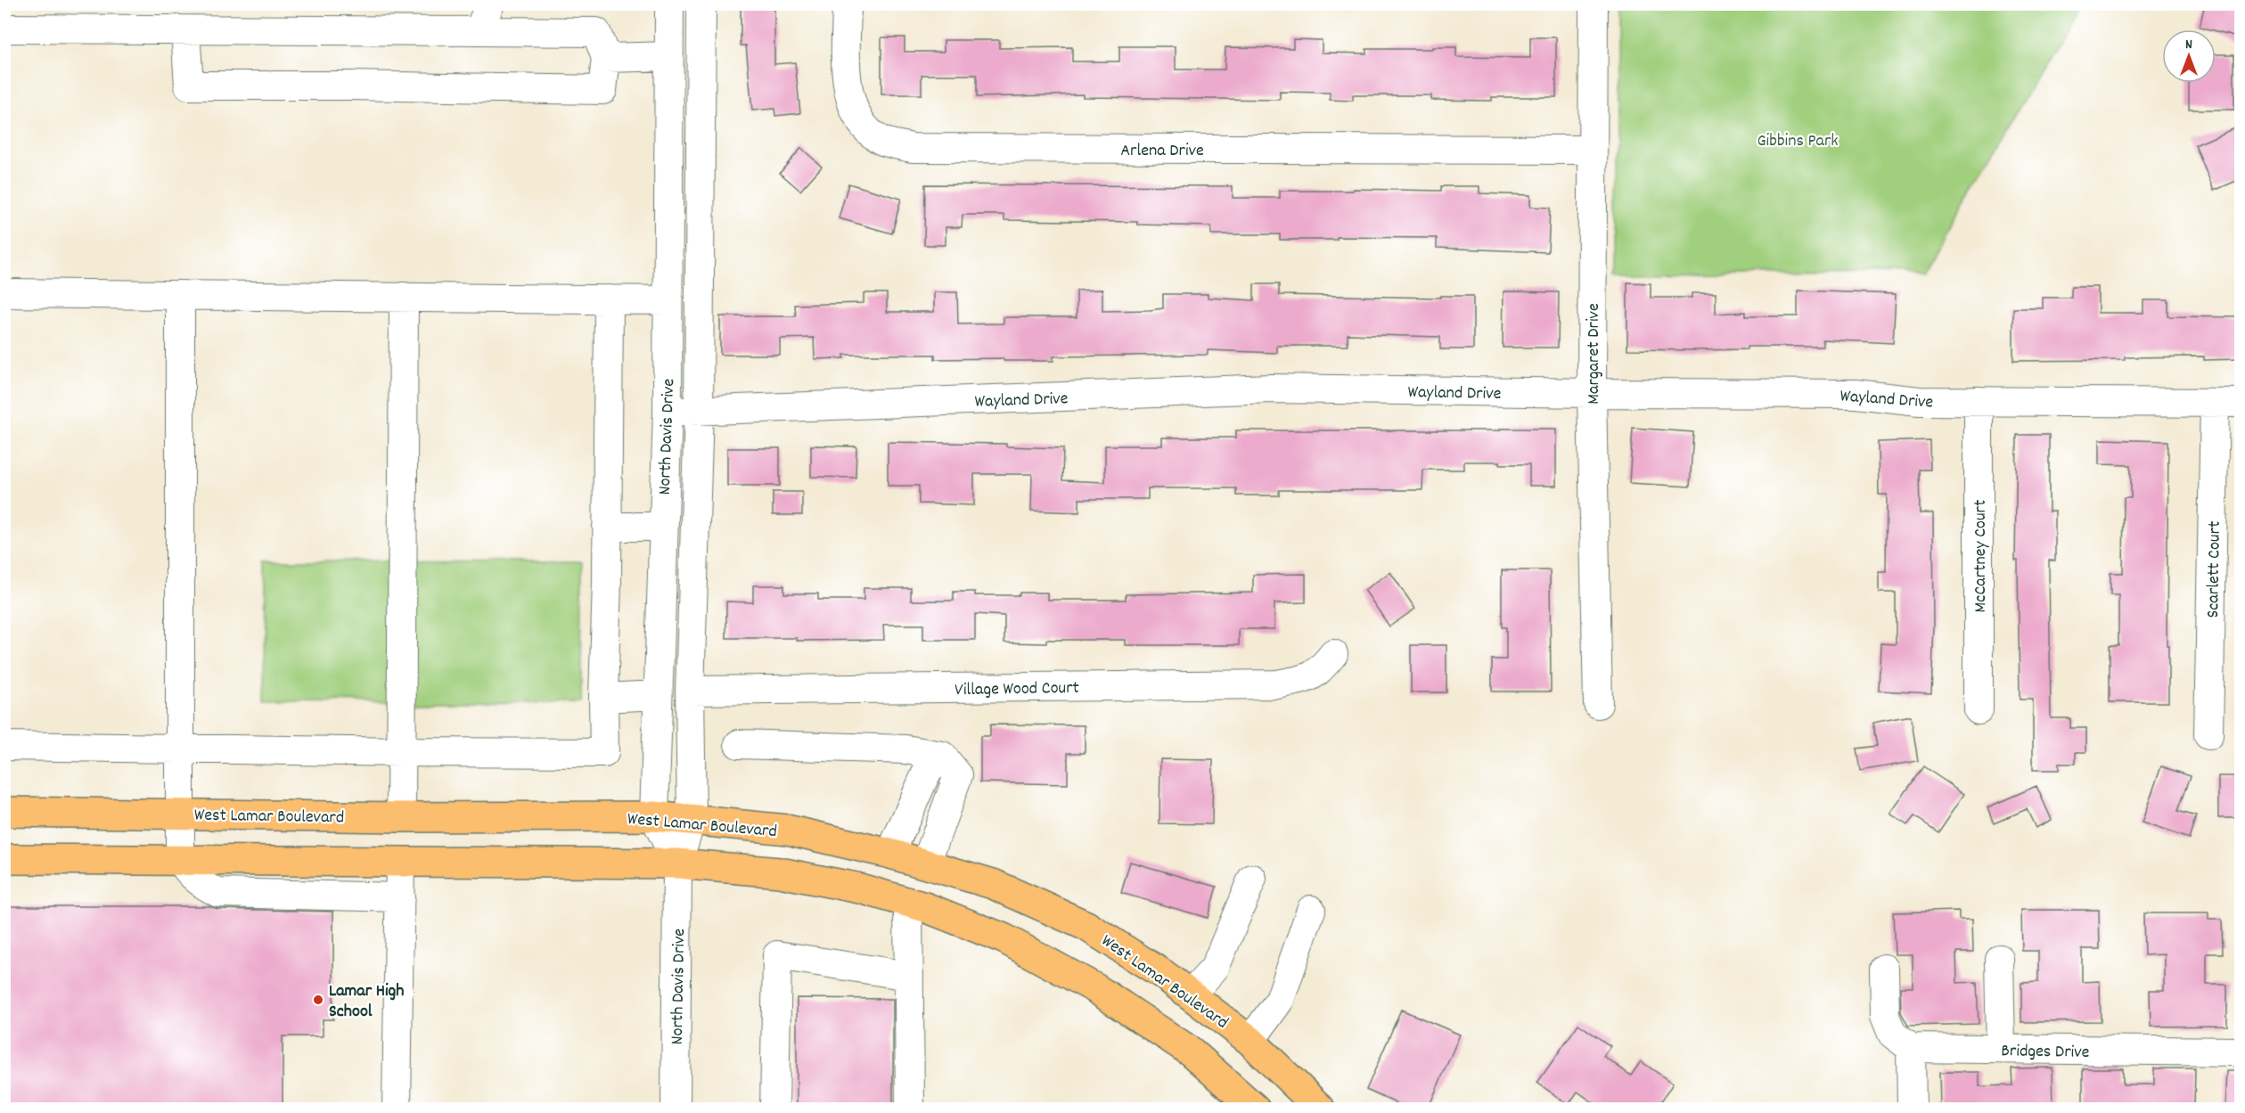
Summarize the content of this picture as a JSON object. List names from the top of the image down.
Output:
{
  "streets": {
    "main road": ["West Lamar Boulevard"],
    "street": [
      "Arlena Drive",
      "Margaret Drive",
      "Wayland Drive",
      "North Davis Drive",
      "McCartney Court",
      "Scarlett Court",
      "Village Wood Court",
      "Bridges Drive"
    ]
  },
  "crossings": [
    ["Arlena Drive", "Margaret Drive"],
    ["Margaret Drive", "Wayland Drive"],
    ["Wayland Drive", "North Davis Drive"],
    ["Wayland Drive", "McCartney Court"],
    ["Wayland Drive", "Scarlett Court"],
    ["North Davis Drive", "Village Wood Court"],
    ["North Davis Drive", "West Lamar Boulevard"]
  ],
  "parks": ["Gibbins Park"],
  "places": ["Lamar High School"],
  "north": "top"
}
